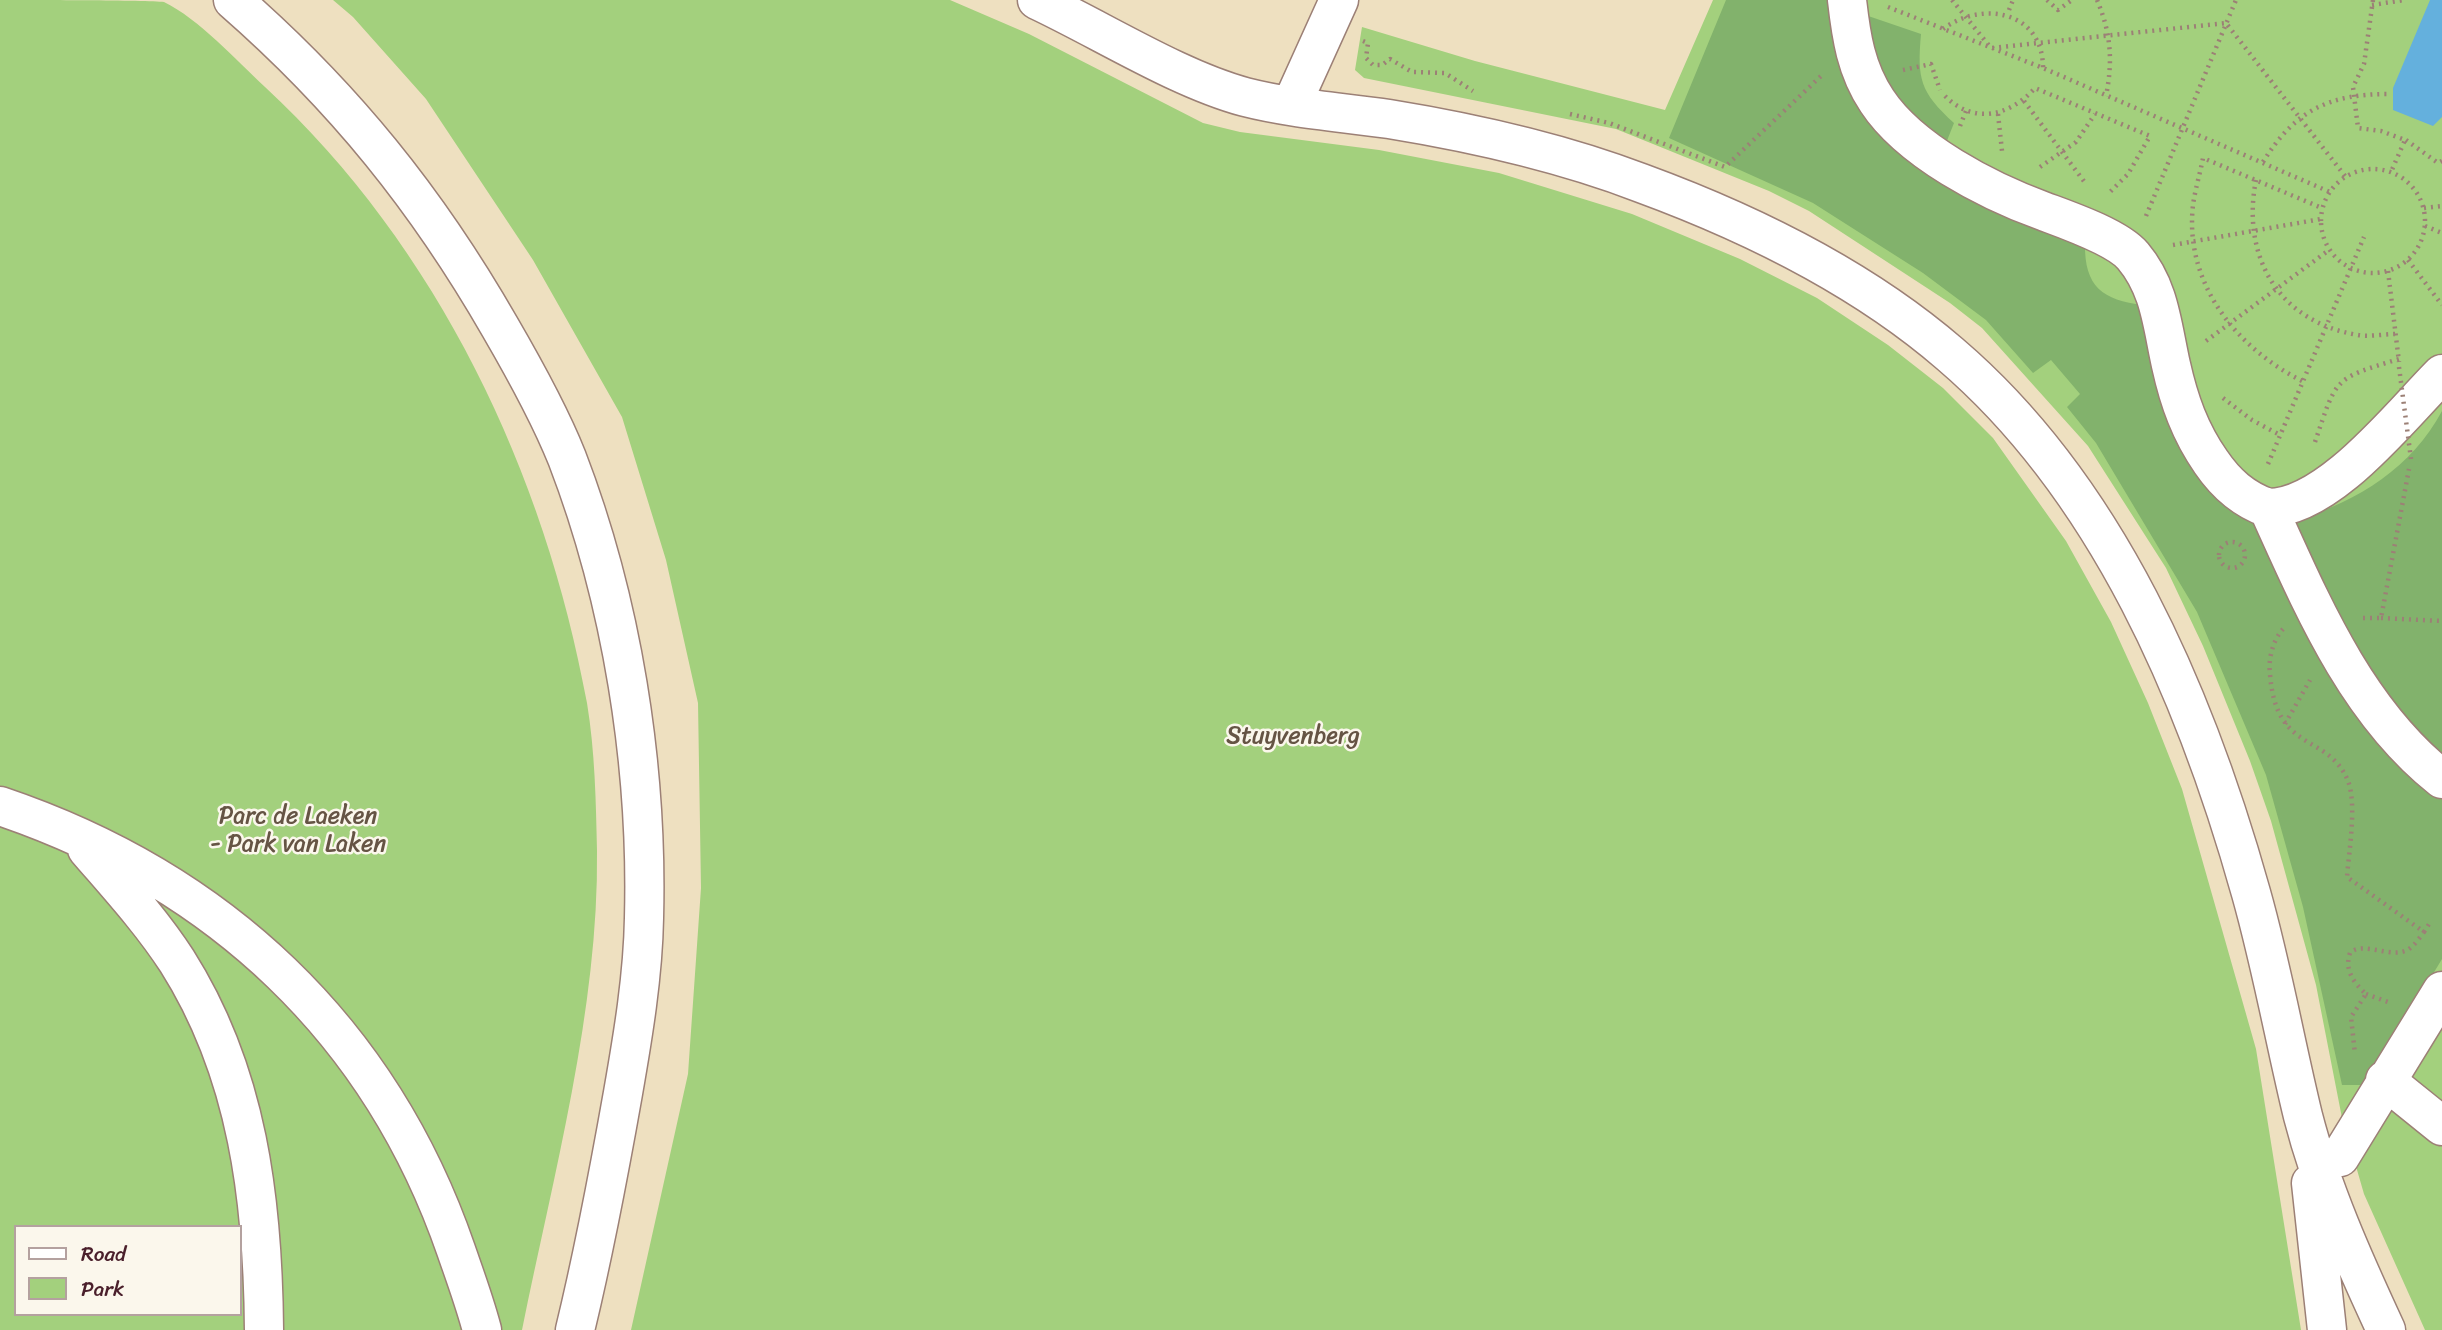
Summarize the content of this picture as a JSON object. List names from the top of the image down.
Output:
{
  "parks": ["Stuyvenberg", "Parc de Laeken - Park van Laken"],
  "legend": ["Road", "Park"]
}
